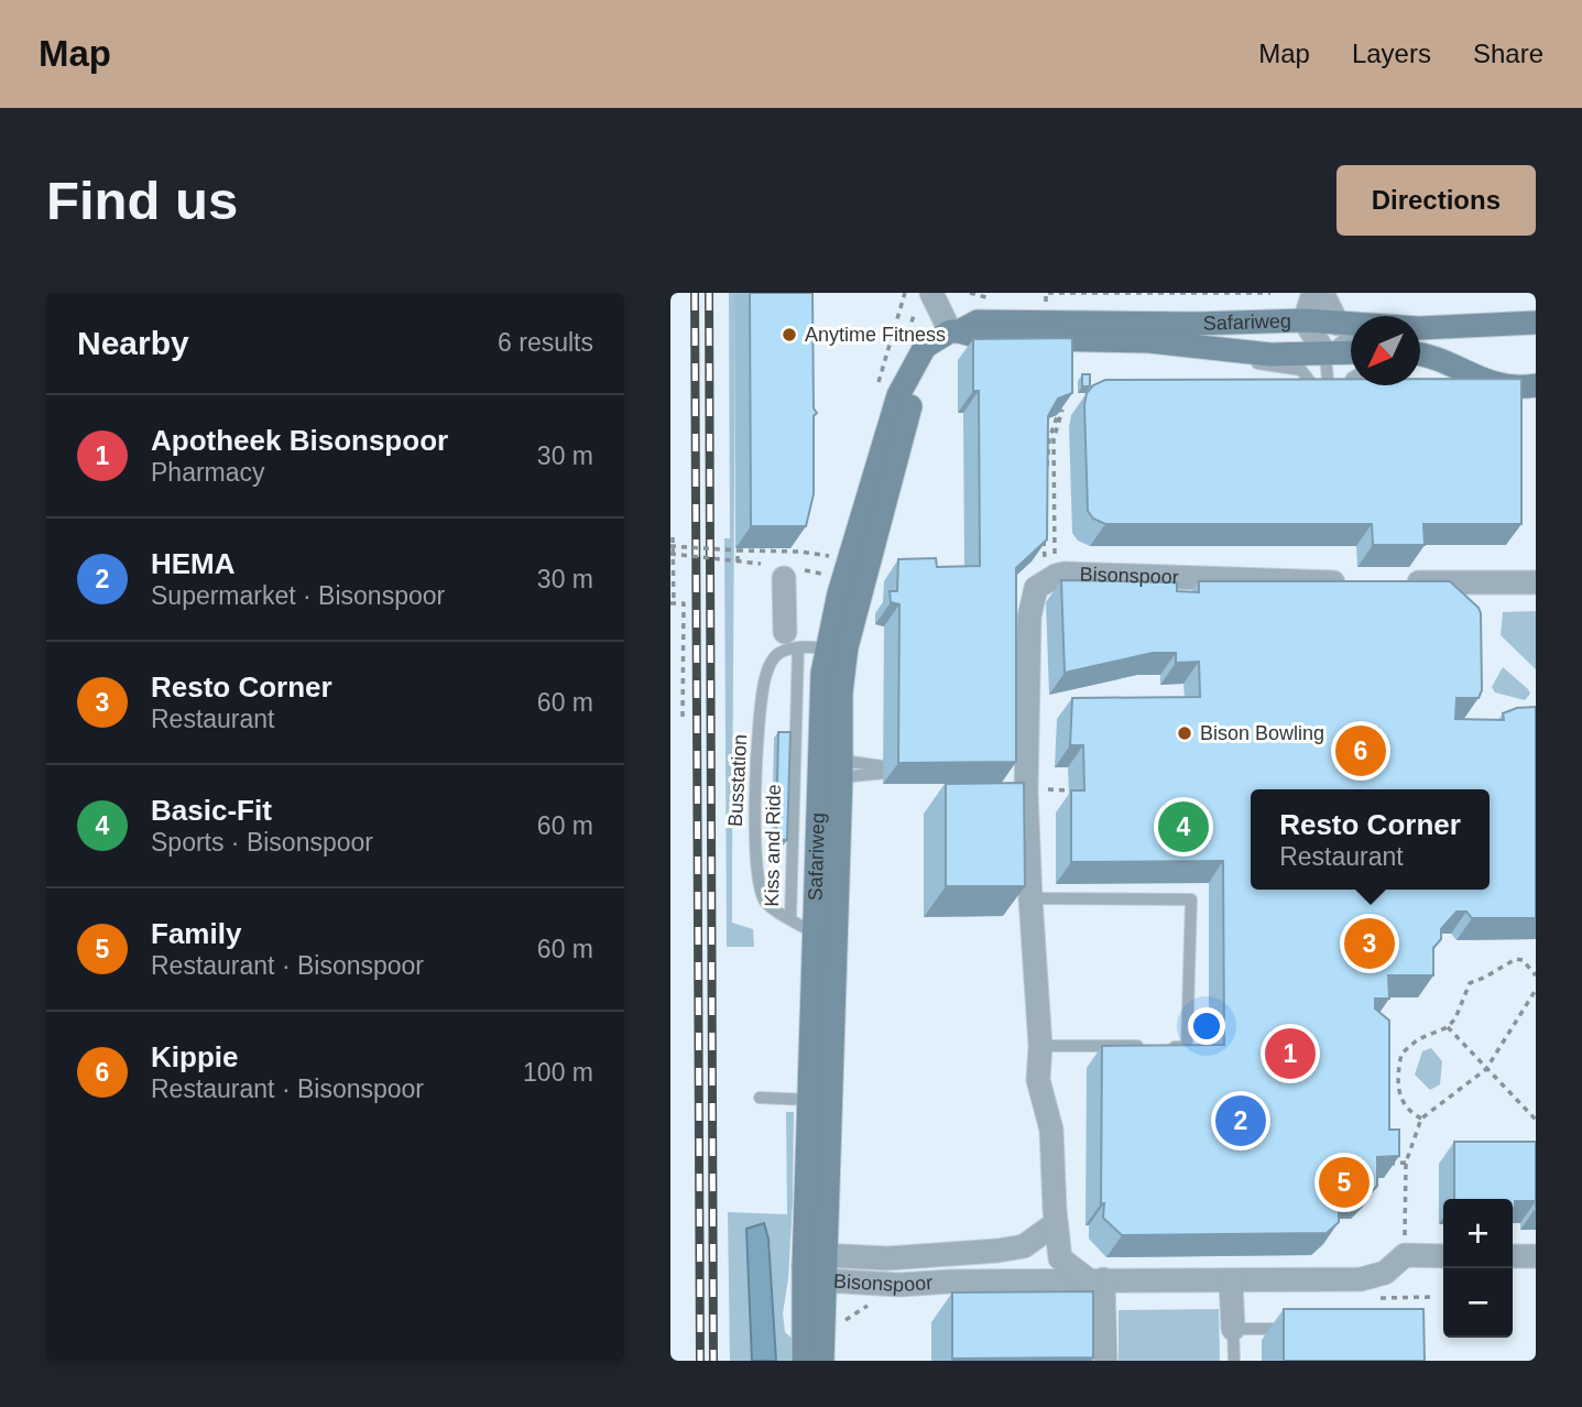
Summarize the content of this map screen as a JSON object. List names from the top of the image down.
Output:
{
  "streets": {
    "street": ["Safariweg", "Bisonspoor"],
    "lane": ["Busstation", "Kiss and Ride"]
  },
  "crossings": [
    ["Safariweg", "Bisonspoor"],
    ["Busstation", "Kiss and Ride"]
  ],
  "places": ["Anytime Fitness", "Bison Bowling"],
  "north": "bottom left",
  "page": {
    "header": "Map",
    "nav": ["Map", "Layers", "Share"],
    "buttons": "Directions",
    "title": "Find us",
    "heading": ["Nearby", "6 results"],
    "list": [
      {
        "mark": "1",
        "name": "Apotheek Bisonspoor",
        "note": "Pharmacy",
        "value": "30 m"
      },
      {
        "mark": "2",
        "name": "HEMA",
        "note": "Supermarket · Bisonspoor",
        "value": "30 m"
      },
      {
        "mark": "3",
        "name": "Resto Corner",
        "note": "Restaurant",
        "value": "60 m"
      },
      {
        "mark": "4",
        "name": "Basic-Fit",
        "note": "Sports · Bisonspoor",
        "value": "60 m"
      },
      {
        "mark": "5",
        "name": "Family",
        "note": "Restaurant · Bisonspoor",
        "value": "60 m"
      },
      {
        "mark": "6",
        "name": "Kippie",
        "note": "Restaurant · Bisonspoor",
        "value": "100 m"
      }
    ],
    "pins": [
      "6",
      "4",
      "3",
      "1",
      "2",
      "5"
    ],
    "popup": ["Resto Corner", "Restaurant"],
    "map_buttons": ["+", "−"]
  }
}
